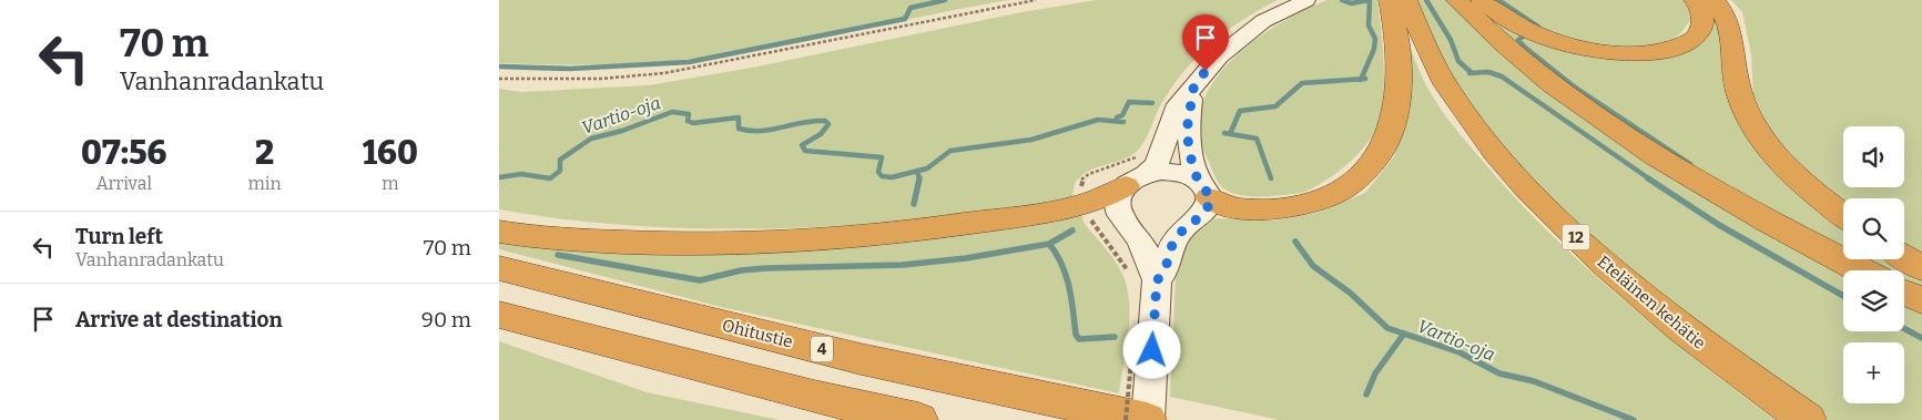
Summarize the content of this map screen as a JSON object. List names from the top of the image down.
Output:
{
  "streets": {
    "highway": [
      "12",
      "Eteläinen kehätie",
      "Ohitustie",
      "4"
    ]
  },
  "water": ["Vartio-oja"],
  "page": {
    "turn": ["70 m", "Vanhanradankatu"],
    "eta": [
      "07:56",
      "Arrival",
      "2",
      "min",
      "160",
      "m"
    ],
    "map_buttons": "+",
    "list": [
      {
        "name": "Turn left",
        "note": "Vanhanradankatu",
        "value": "70 m"
      },
      {
        "name": "Arrive at destination",
        "value": "90 m"
      }
    ]
  }
}
